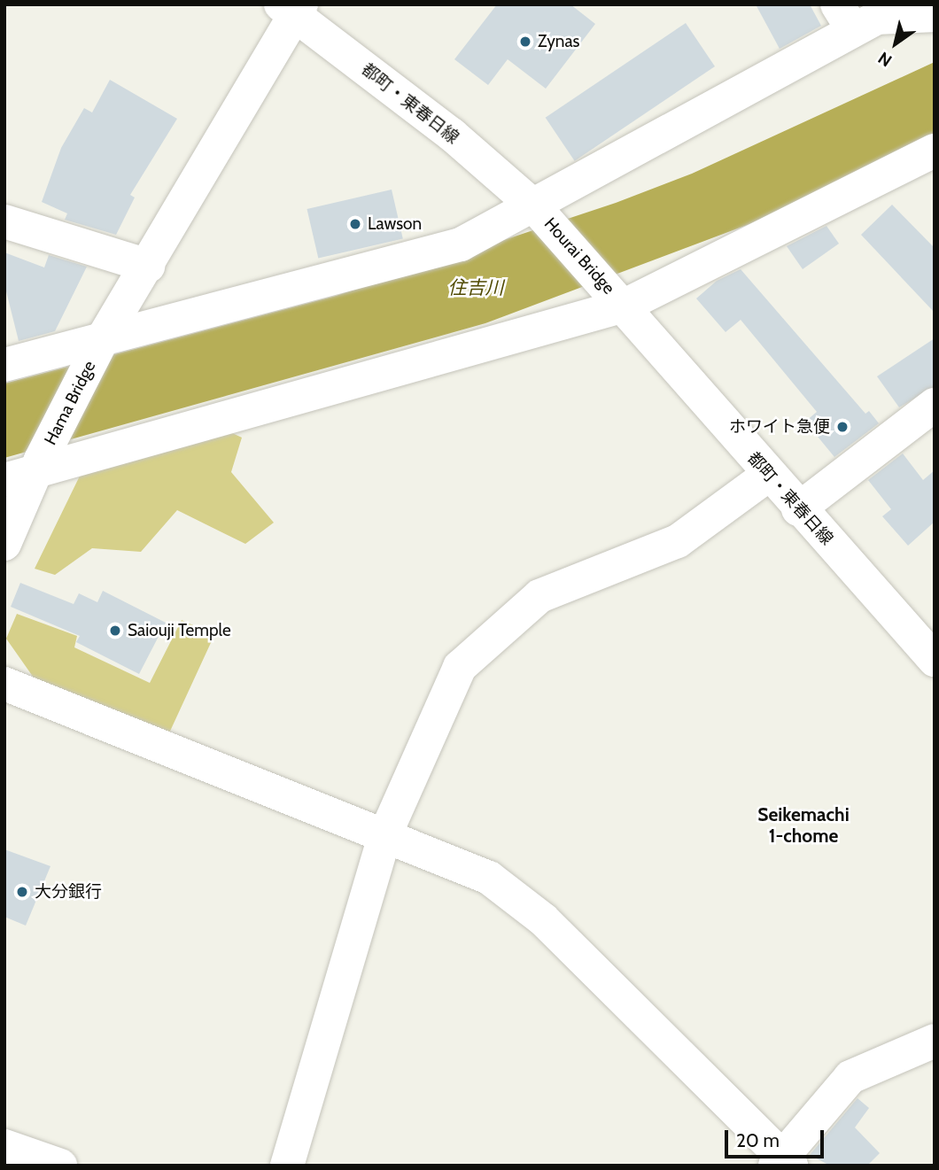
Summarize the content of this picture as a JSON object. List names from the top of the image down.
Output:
{
  "streets": {
    "street": ["都町・東春日線", "Hourai Bridge", "Hama Bridge"]
  },
  "crossings": [
    ["都町・東春日線", "Hourai Bridge"],
    ["都町・東春日線", "Hama Bridge"]
  ],
  "districts": ["Seikemachi 1-chome"],
  "water": ["住吉川"],
  "places": [
    "Zynas",
    "Lawson",
    "ホワイト急便",
    "Saiouji Temple",
    "大分銀行"
  ],
  "scale_bar": "20 m",
  "north": "bottom left"
}
